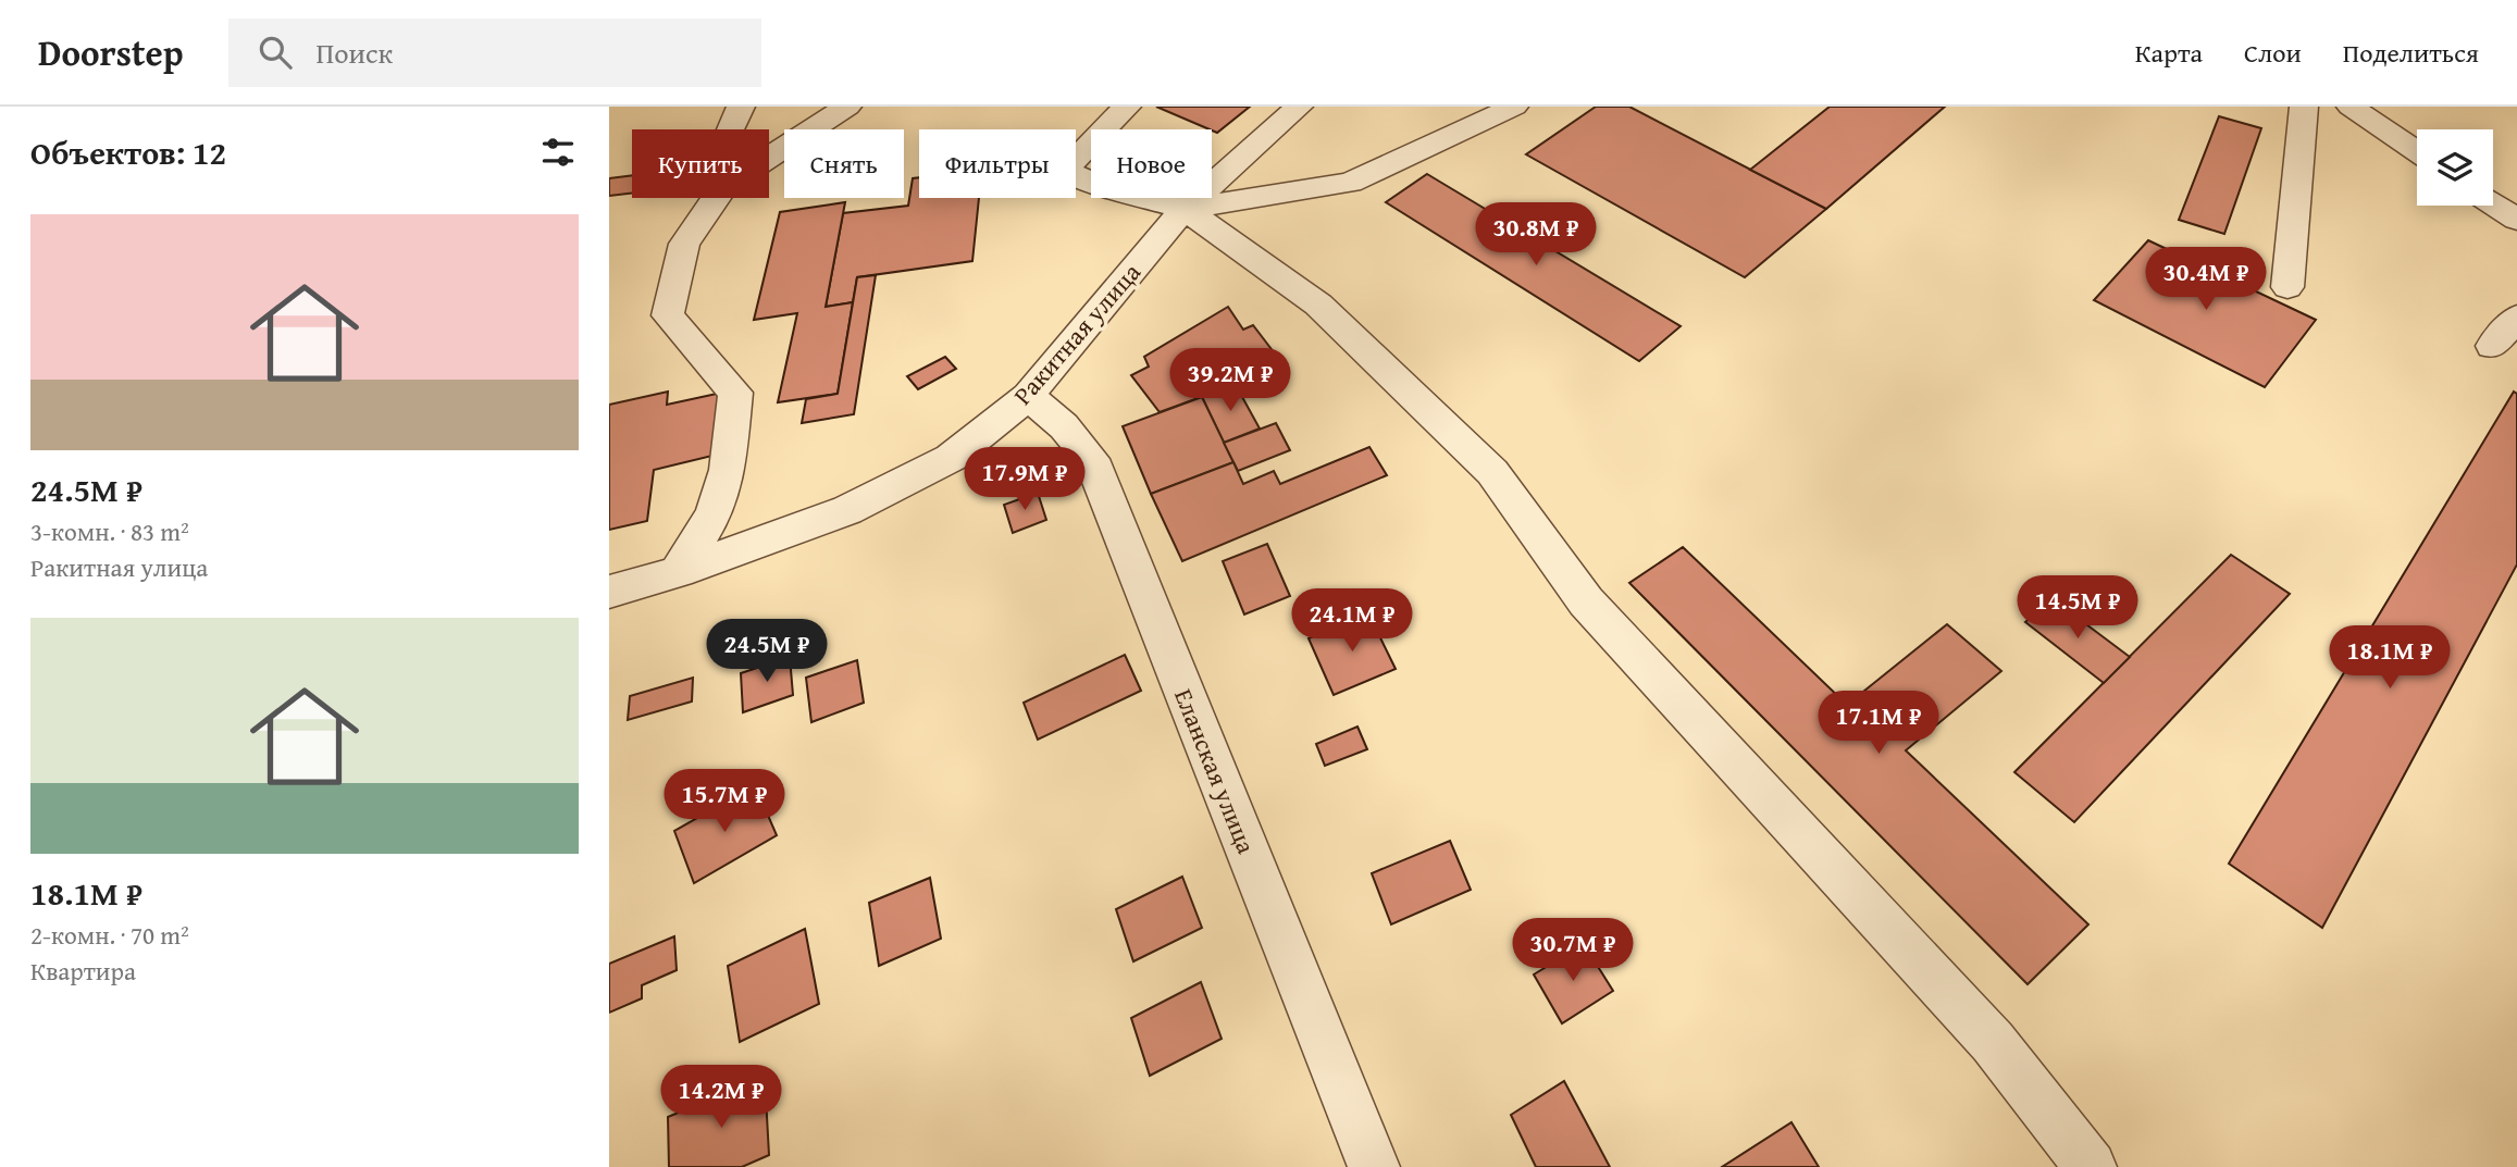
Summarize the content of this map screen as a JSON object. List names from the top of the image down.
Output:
{
  "streets": {
    "street": ["Ракитная улица", "Еланская улица"]
  },
  "crossings": [
    ["Ракитная улица", "Еланская улица"]
  ],
  "page": {
    "header": "Doorstep",
    "search": "Поиск",
    "nav": ["Карта", "Слои", "Поделиться"],
    "heading": "Объектов: 12",
    "chip": [
      "Купить",
      "Снять",
      "Фильтры",
      "Новое"
    ],
    "list": [
      {
        "name": "24.5M ₽",
        "note": "3-комн. · 83 m² · Ракитная улица"
      },
      {
        "name": "18.1M ₽",
        "note": "2-комн. · 70 m² · Квартира"
      }
    ],
    "price": [
      "30.8M ₽",
      "30.4M ₽",
      "39.2M ₽",
      "17.9M ₽",
      "14.5M ₽",
      "24.1M ₽",
      "24.5M ₽",
      "18.1M ₽",
      "17.1M ₽",
      "15.7M ₽",
      "30.7M ₽",
      "14.2M ₽"
    ]
  }
}
